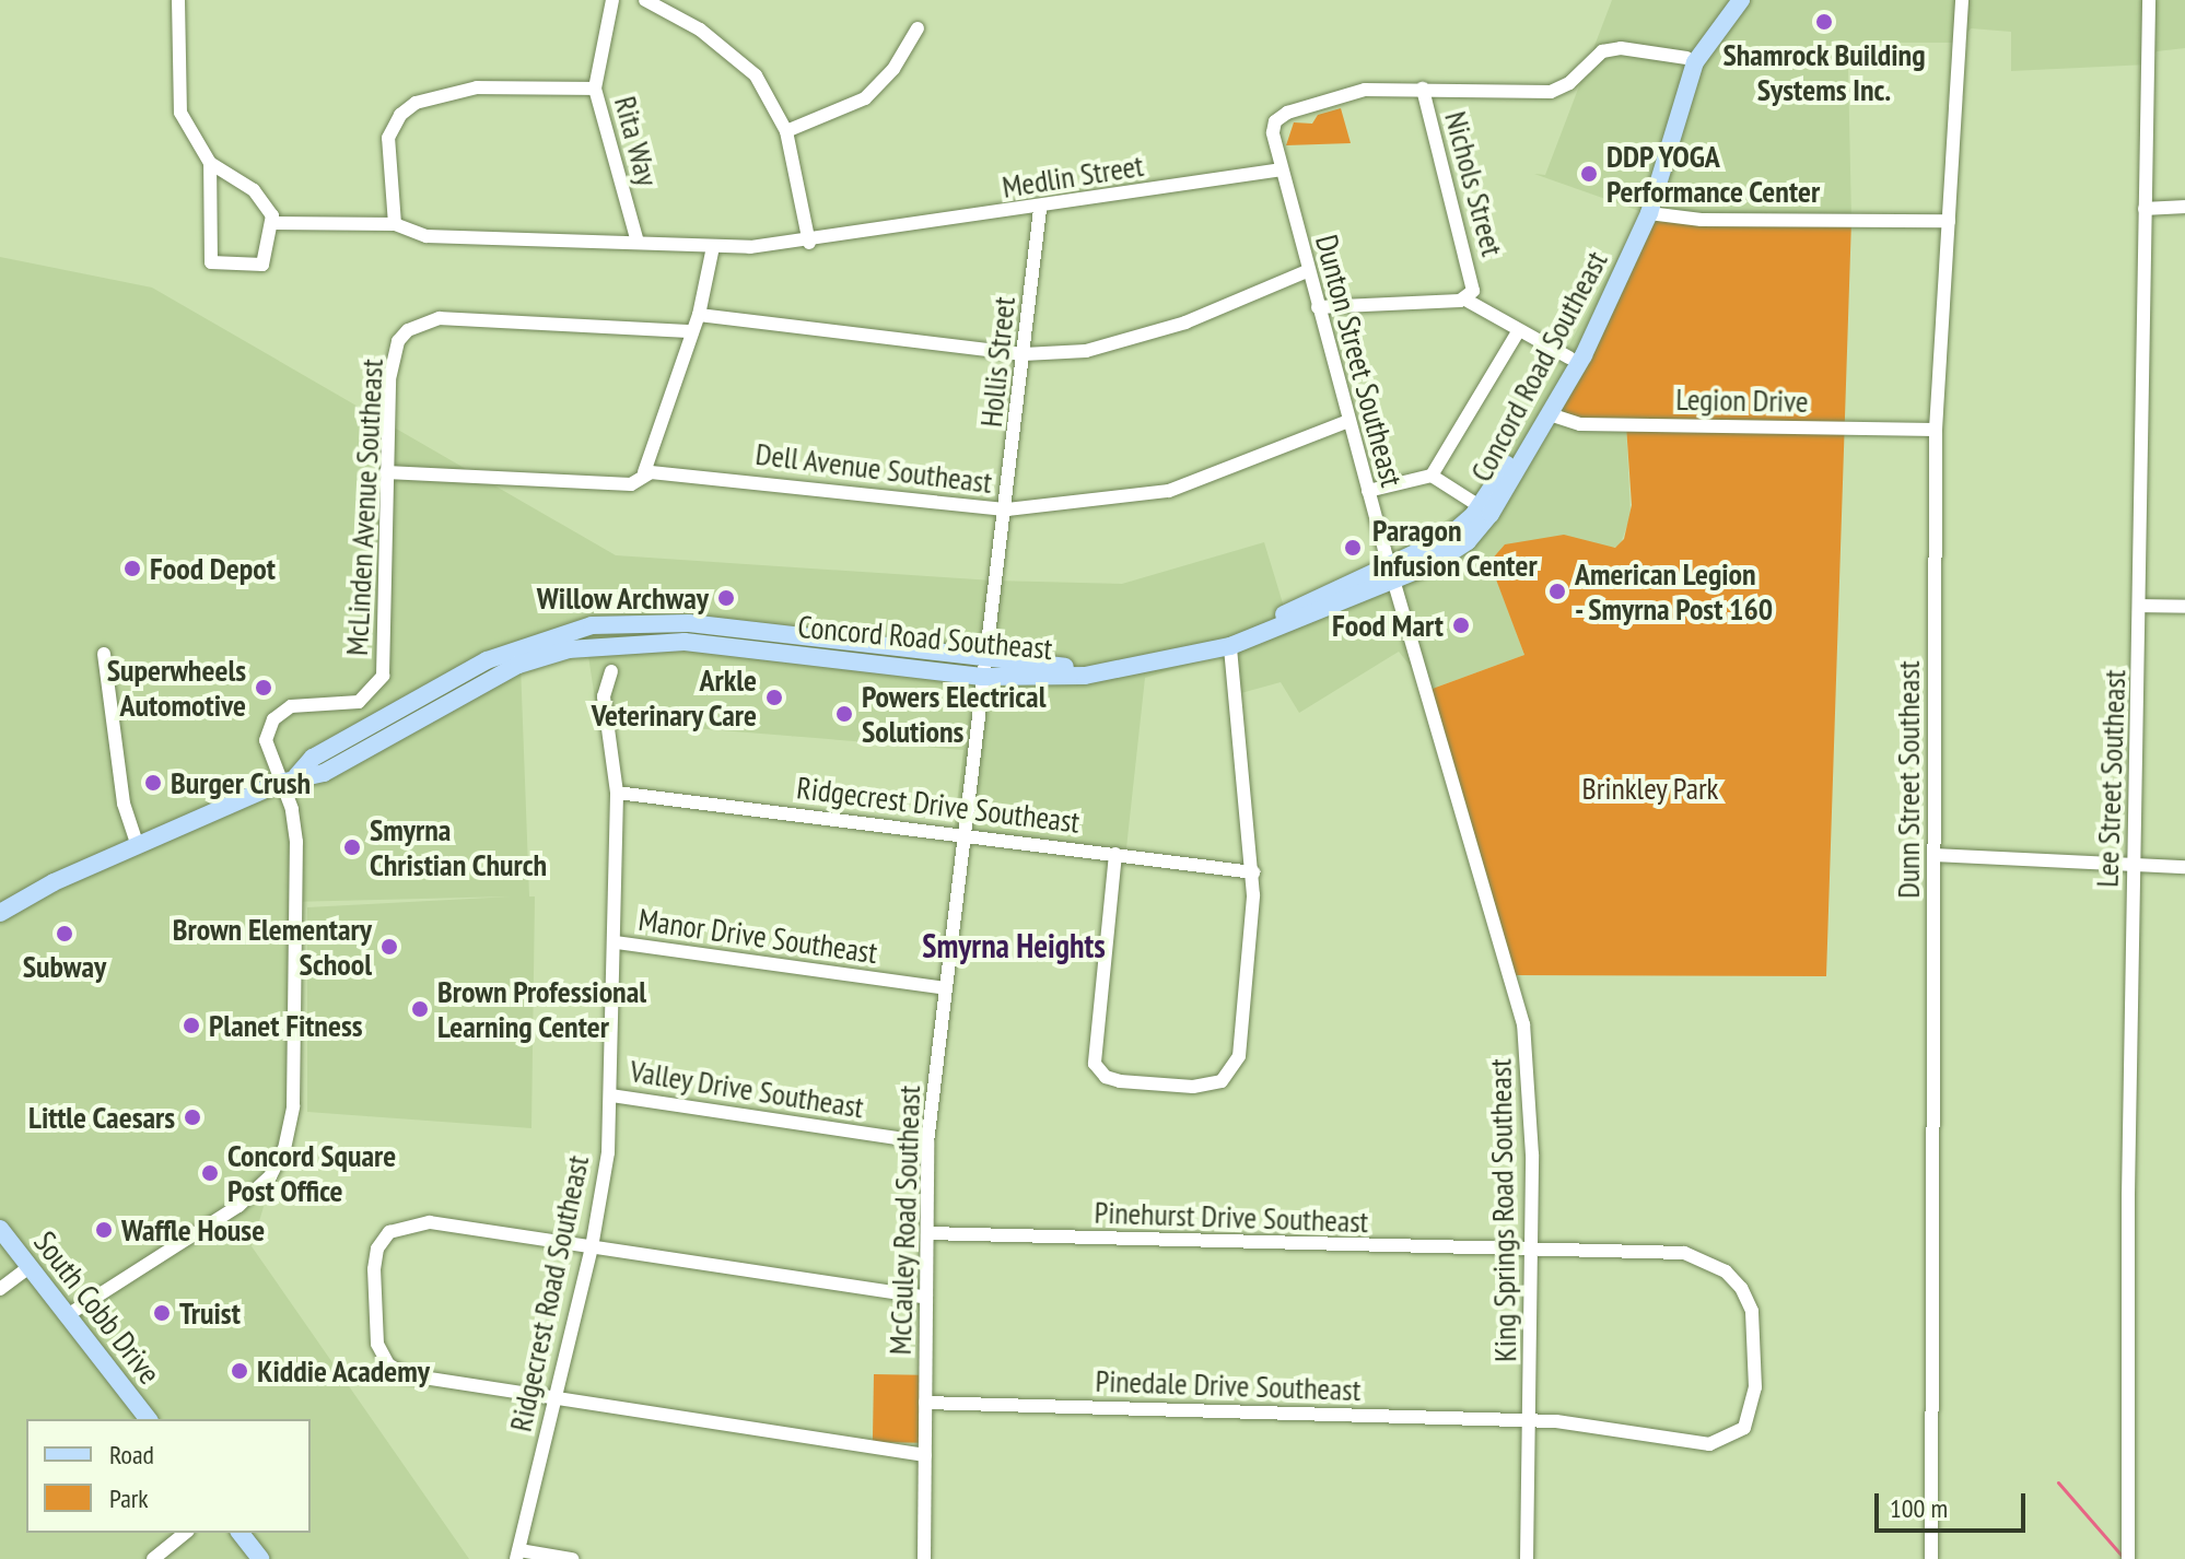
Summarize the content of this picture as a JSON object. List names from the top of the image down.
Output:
{
  "streets": {
    "main road": ["Concord Road Southeast", "South Cobb Drive"],
    "street": [
      "Rita Way",
      "Medlin Street",
      "Nichols Street",
      "Dunton Street Southeast",
      "Hollis Street",
      "Legion Drive",
      "Dell Avenue Southeast",
      "McLinden Avenue Southeast",
      "Lee Street Southeast",
      "Dunn Street Southeast",
      "Ridgecrest Drive Southeast",
      "Manor Drive Southeast",
      "Valley Drive Southeast",
      "King Springs Road Southeast",
      "Pinehurst Drive Southeast",
      "McCauley Road Southeast",
      "Ridgecrest Road Southeast",
      "Pinedale Drive Southeast"
    ]
  },
  "crossings": [
    ["Rita Way", "Medlin Street"],
    ["Medlin Street", "Dunton Street Southeast"],
    ["Medlin Street", "Hollis Street"],
    ["Nichols Street", "Dunton Street Southeast"],
    ["Dunton Street Southeast", "Concord Road Southeast"],
    ["Dunton Street Southeast", "Dell Avenue Southeast"],
    ["Dunton Street Southeast", "King Springs Road Southeast"],
    ["Hollis Street", "Concord Road Southeast"],
    ["Hollis Street", "Dell Avenue Southeast"],
    ["Hollis Street", "McCauley Road Southeast"],
    ["Concord Road Southeast", "Legion Drive"],
    ["Concord Road Southeast", "McLinden Avenue Southeast"],
    ["Concord Road Southeast", "King Springs Road Southeast"],
    ["Concord Road Southeast", "McCauley Road Southeast"],
    ["Legion Drive", "Dunn Street Southeast"],
    ["Dell Avenue Southeast", "McLinden Avenue Southeast"],
    ["McLinden Avenue Southeast", "South Cobb Drive"],
    ["Ridgecrest Drive Southeast", "McCauley Road Southeast"],
    ["Ridgecrest Drive Southeast", "Ridgecrest Road Southeast"],
    ["Manor Drive Southeast", "McCauley Road Southeast"],
    ["Manor Drive Southeast", "Ridgecrest Road Southeast"],
    ["Valley Drive Southeast", "McCauley Road Southeast"],
    ["Valley Drive Southeast", "Ridgecrest Road Southeast"],
    ["King Springs Road Southeast", "Pinehurst Drive Southeast"],
    ["King Springs Road Southeast", "Pinedale Drive Southeast"],
    ["Pinehurst Drive Southeast", "McCauley Road Southeast"],
    ["Pinehurst Drive Southeast", "Pinedale Drive Southeast"],
    ["McCauley Road Southeast", "Pinedale Drive Southeast"]
  ],
  "districts": ["Smyrna Heights"],
  "parks": ["Brinkley Park"],
  "places": [
    "Shamrock Building Systems Inc.",
    "DDP YOGA Performance Center",
    "Paragon Infusion Center",
    "Food Depot",
    "American Legion - Smyrna Post 160",
    "Willow Archway",
    "Food Mart",
    "Superwheels Automotive",
    "Arkle Veterinary Care",
    "Powers Electrical Solutions",
    "Burger Crush",
    "Smyrna Christian Church",
    "Subway",
    "Brown Elementary School",
    "Brown Professional Learning Center",
    "Planet Fitness",
    "Little Caesars",
    "Concord Square Post Office",
    "Waffle House",
    "Truist",
    "Kiddie Academy"
  ],
  "legend": ["Road", "Park"],
  "scale_bar": "100 m"
}
